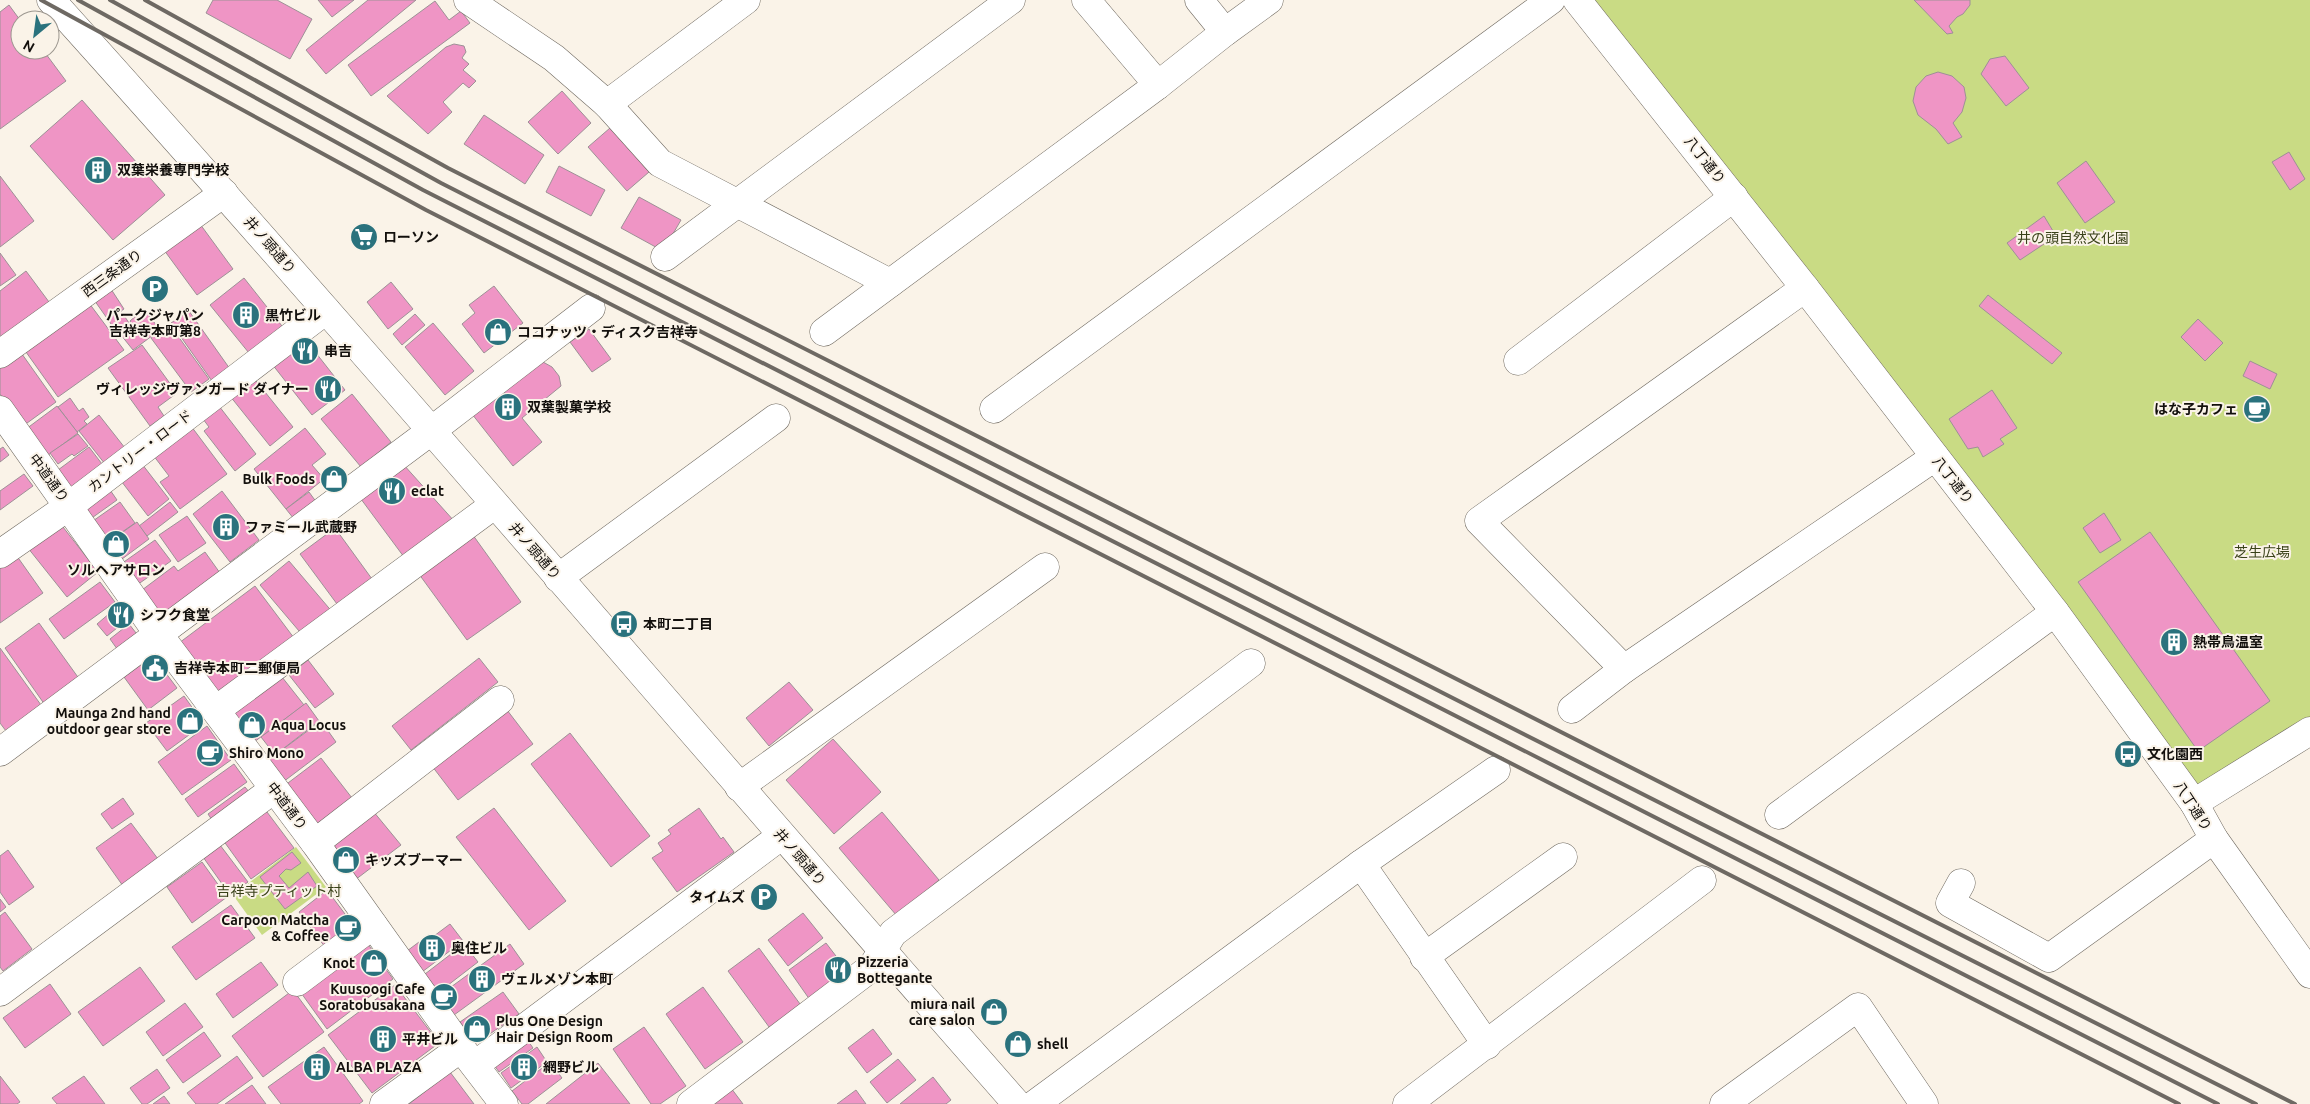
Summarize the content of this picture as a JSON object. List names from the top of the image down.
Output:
{
  "streets": {
    "street": [
      "八丁通り",
      "井ノ頭通り",
      "西三条通り",
      "カントリー・ロード",
      "中道通り"
    ]
  },
  "crossings": [
    ["井ノ頭通り", "西三条通り"],
    ["井ノ頭通り", "カントリー・ロード"],
    ["カントリー・ロード", "中道通り"]
  ],
  "parks": ["井の頭自然文化園", "芝生広場", "吉祥寺プティット村"],
  "places": {
    "building": [
      "双葉栄養専門学校",
      "黒竹ビル",
      "双葉製菓学校",
      "ファミール武蔵野",
      "熱帯鳥温室",
      "奥住ビル",
      "ヴェルメゾン本町",
      "平井ビル",
      "ALBA PLAZA",
      "網野ビル"
    ],
    "supermarket": ["ローソン"],
    "parking": ["パークジャパン 吉祥寺本町第8", "タイムズ"],
    "shop": [
      "ココナッツ・ディスク吉祥寺",
      "Bulk Foods",
      "ソルヘアサロン",
      "Maunga 2nd hand outdoor gear store",
      "Aqua Locus",
      "キッズブーマー",
      "Knot",
      "miura nail care salon",
      "Plus One Design Hair Design Room",
      "shell"
    ],
    "restaurant": [
      "串吉",
      "ヴィレッジヴァンガード ダイナー",
      "eclat",
      "シフク食堂",
      "Pizzeria Bottegante"
    ],
    "cafe": [
      "はな子カフェ",
      "Shiro Mono",
      "Carpoon Matcha & Coffee",
      "Kuusoogi Cafe Soratobusakana"
    ],
    "bus stop": ["本町二丁目", "文化園西"],
    "public building": ["吉祥寺本町二郵便局"]
  },
  "north": "bottom left"
}
